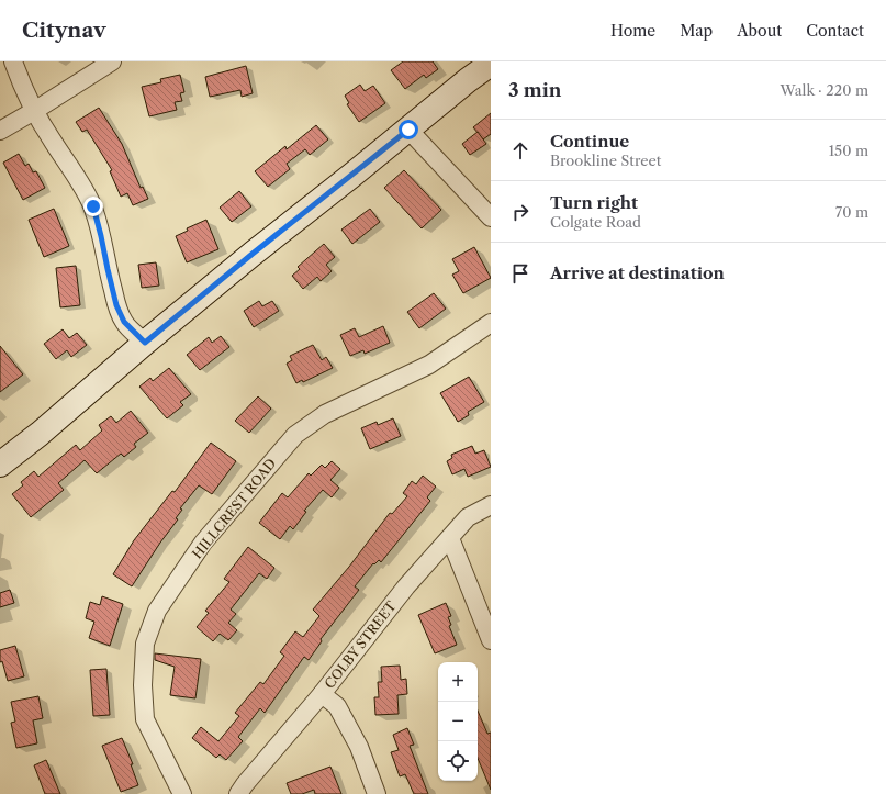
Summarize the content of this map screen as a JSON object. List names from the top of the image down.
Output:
{
  "streets": {
    "street": ["HILLCREST ROAD", "COLBY STREET"]
  },
  "page": {
    "header": "Citynav",
    "nav": [
      "Home",
      "Map",
      "About",
      "Contact"
    ],
    "heading": ["3 min", "Walk · 220 m"],
    "list": [
      ["Continue", "Brookline Street", "150 m"],
      ["Turn right", "Colgate Road", "70 m"],
      "Arrive at destination"
    ],
    "map_buttons": ["+", "−"]
  }
}
